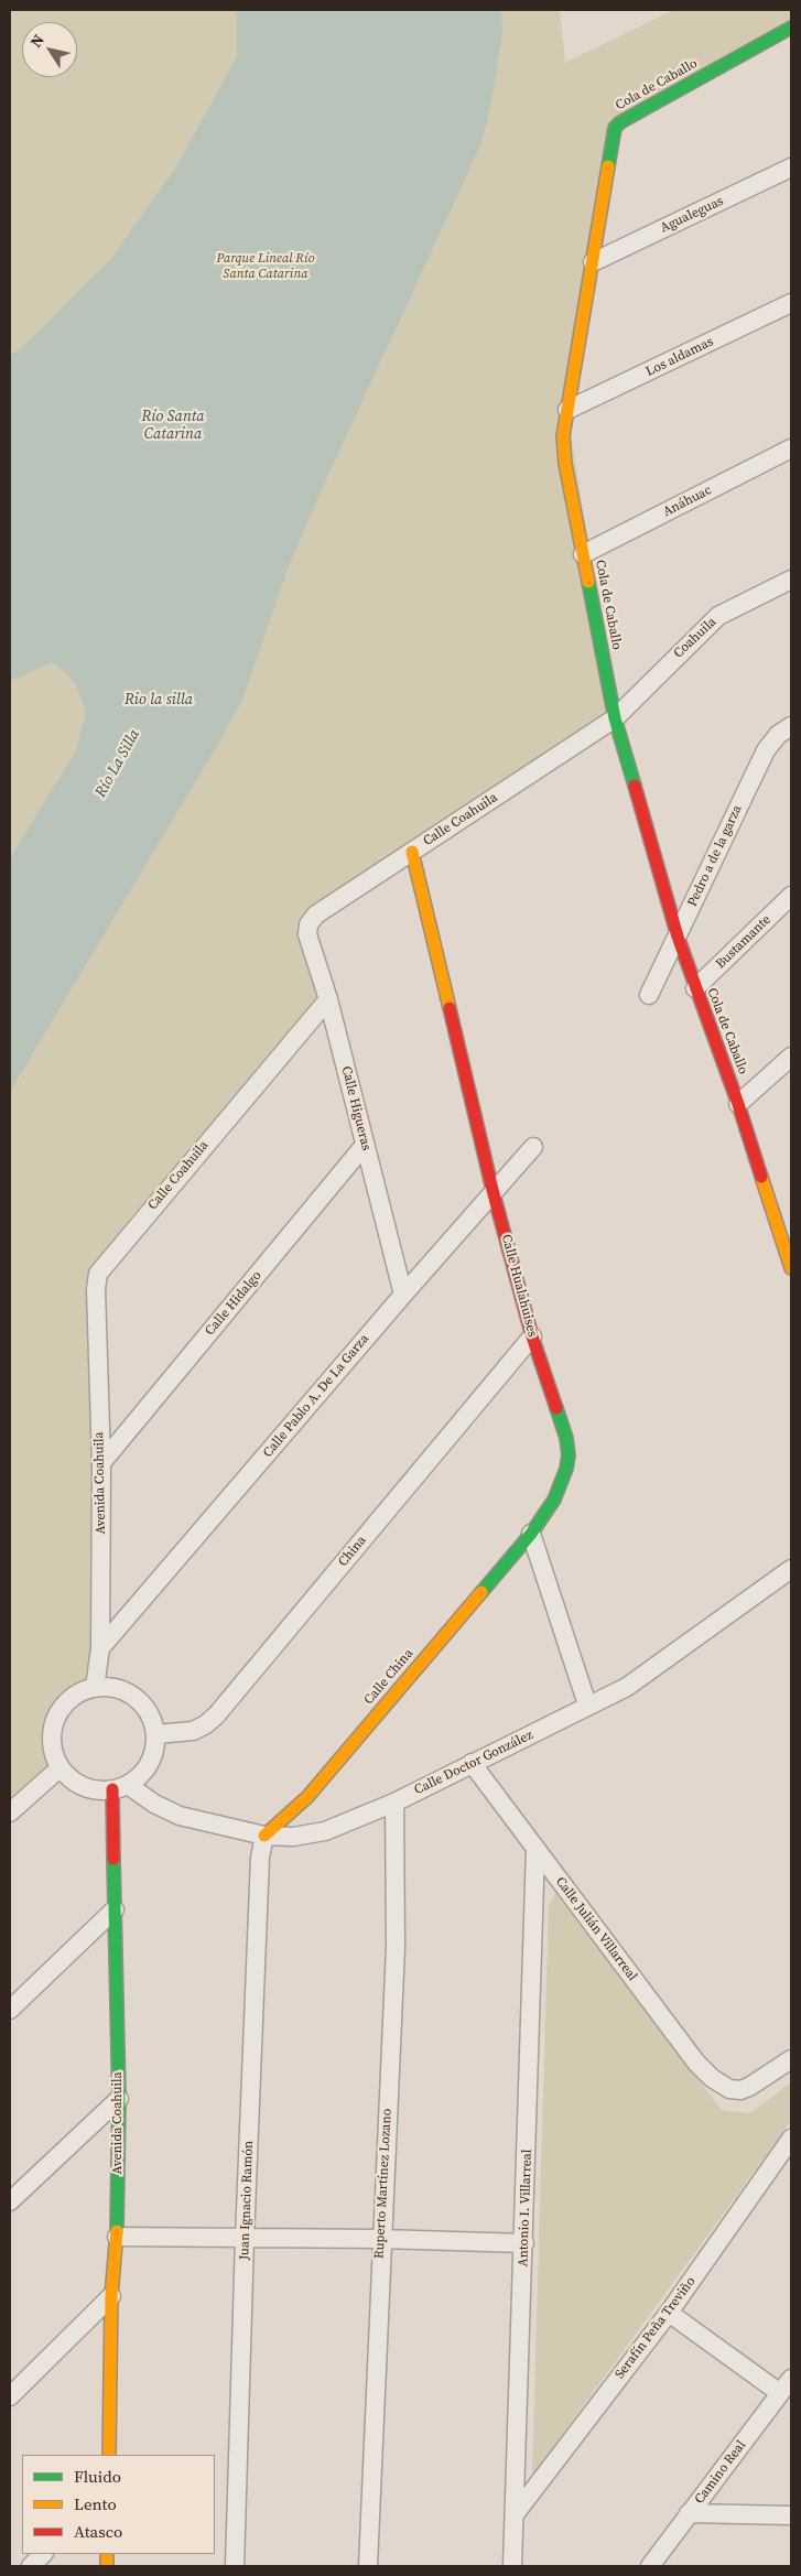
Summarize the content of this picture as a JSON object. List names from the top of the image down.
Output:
{
  "streets": {
    "street": [
      "Cola de Caballo",
      "Agualeguas",
      "Los aldamas",
      "Anáhuac",
      "Coahuila",
      "Calle Coahuila",
      "Pedro a de la garza",
      "Bustamante",
      "Calle Higueras",
      "Calle Hualahuises",
      "Calle Hidalgo",
      "Calle Pablo A. De La Garza",
      "Avenida Coahuila",
      "China",
      "Calle China",
      "Calle Doctor González",
      "Calle Julián Villarreal",
      "Ruperto Martínez Lozano",
      "Juan Ignacio Ramón",
      "Antonio I. Villarreal",
      "Serafín Peña Treviño",
      "Camino Real"
    ]
  },
  "crossings": [
    ["Cola de Caballo", "Agualeguas"],
    ["Cola de Caballo", "Los aldamas"],
    ["Cola de Caballo", "Anáhuac"],
    ["Cola de Caballo", "Coahuila"],
    ["Cola de Caballo", "Calle Coahuila"],
    ["Cola de Caballo", "Pedro a de la garza"],
    ["Cola de Caballo", "Bustamante"],
    ["Coahuila", "Calle Coahuila"],
    ["Calle Coahuila", "Calle Higueras"],
    ["Calle Coahuila", "Calle Hualahuises"],
    ["Calle Coahuila", "Avenida Coahuila"],
    ["Calle Higueras", "Calle Hidalgo"],
    ["Calle Higueras", "Calle Pablo A. De La Garza"],
    ["Calle Hualahuises", "Calle Pablo A. De La Garza"],
    ["Calle Hualahuises", "China"],
    ["Calle Hualahuises", "Calle China"],
    ["Calle Hidalgo", "Avenida Coahuila"],
    ["Calle Pablo A. De La Garza", "Avenida Coahuila"],
    ["Avenida Coahuila", "China"],
    ["Avenida Coahuila", "Calle Doctor González"],
    ["China", "Calle Doctor González"],
    ["Calle China", "Calle Doctor González"],
    ["Calle China", "Juan Ignacio Ramón"],
    ["Calle Doctor González", "Calle Julián Villarreal"],
    ["Calle Doctor González", "Ruperto Martínez Lozano"],
    ["Calle Doctor González", "Juan Ignacio Ramón"],
    ["Calle Julián Villarreal", "Antonio I. Villarreal"],
    ["Antonio I. Villarreal", "Serafín Peña Treviño"]
  ],
  "water": ["Río Santa Catarina", "Rio la silla", "Río La Silla"],
  "parks": ["Parque Lineal Río Santa Catarina"],
  "legend": ["Fluido", "Lento", "Atasco"],
  "north": "top left"
}
